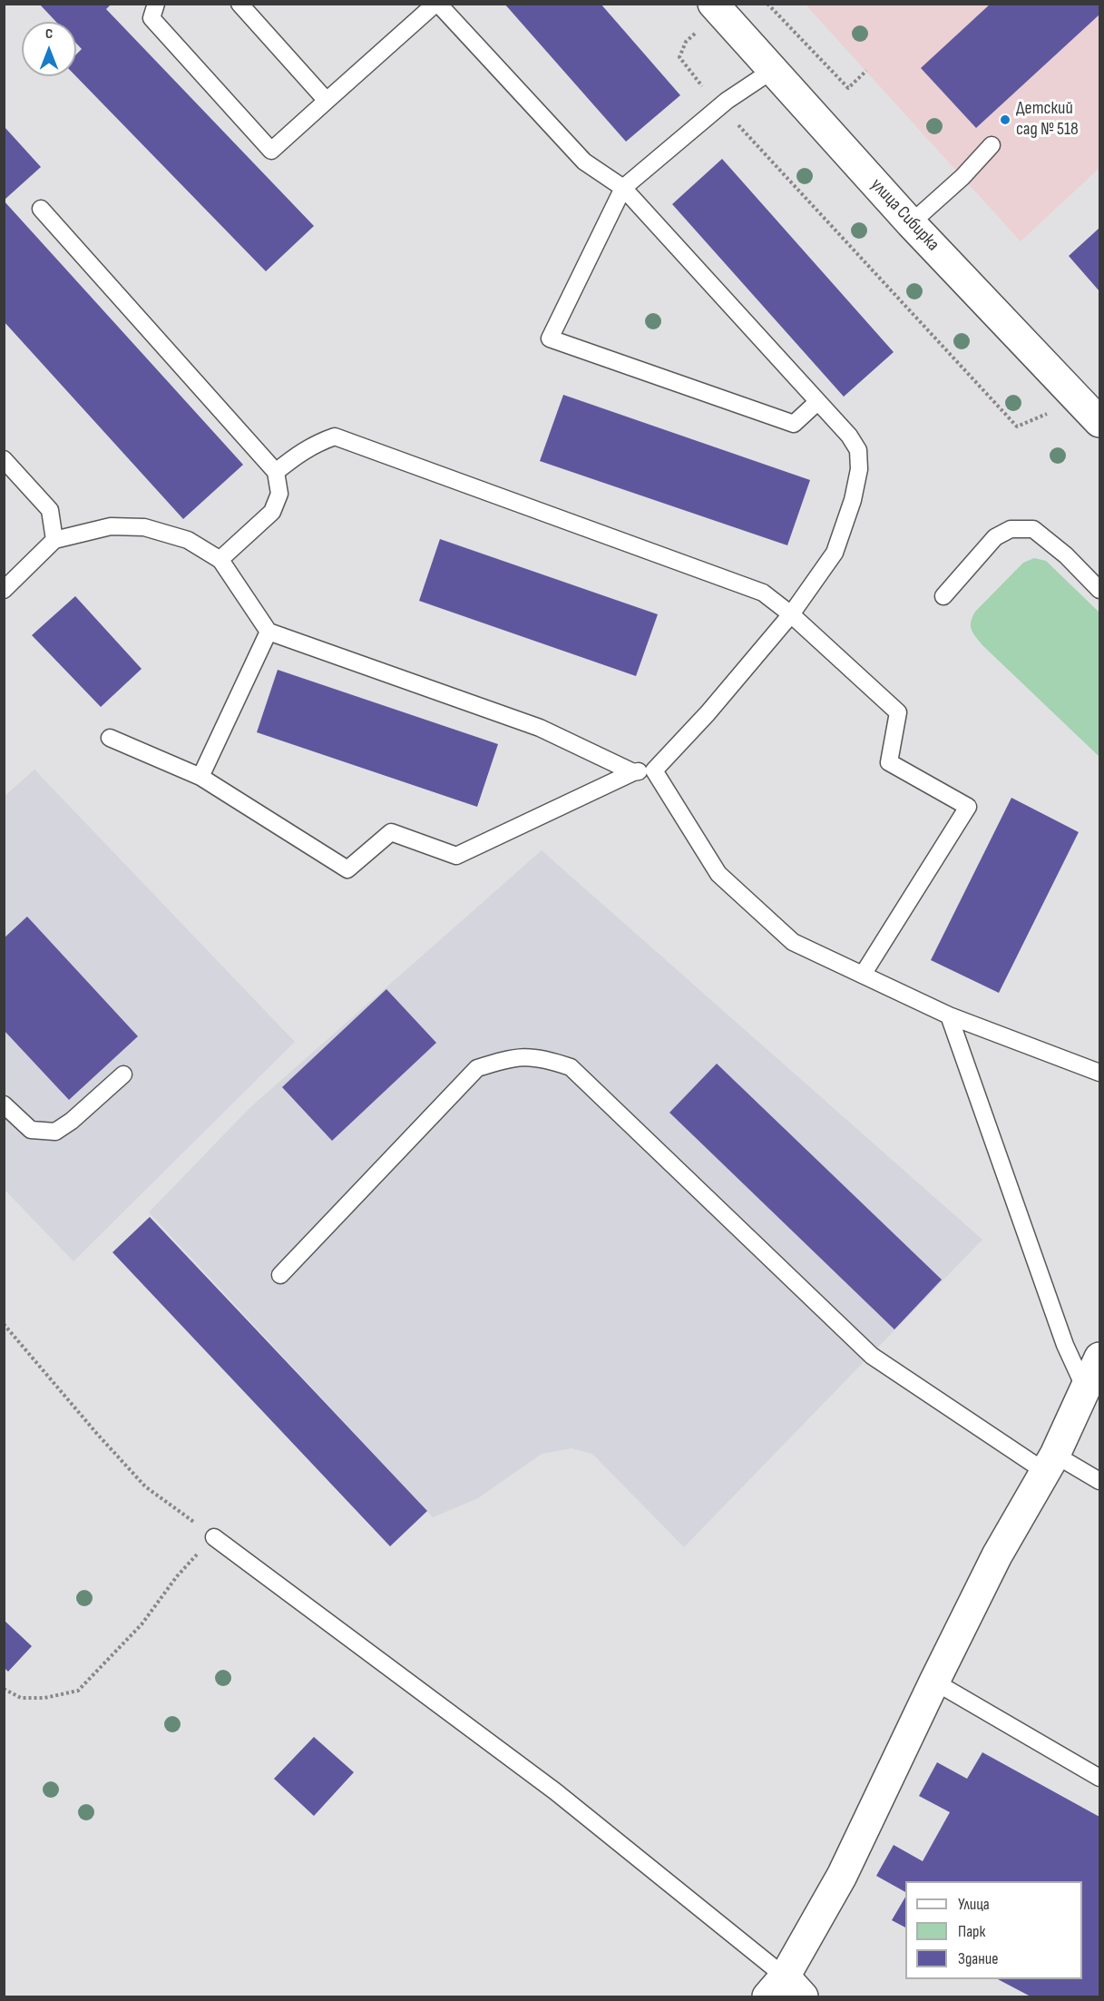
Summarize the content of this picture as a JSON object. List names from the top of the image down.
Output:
{
  "streets": {
    "street": ["улица Сибирка"]
  },
  "places": ["Детский сад № 518"],
  "legend": ["Улица", "Парк", "Здание"],
  "north": "top"
}
